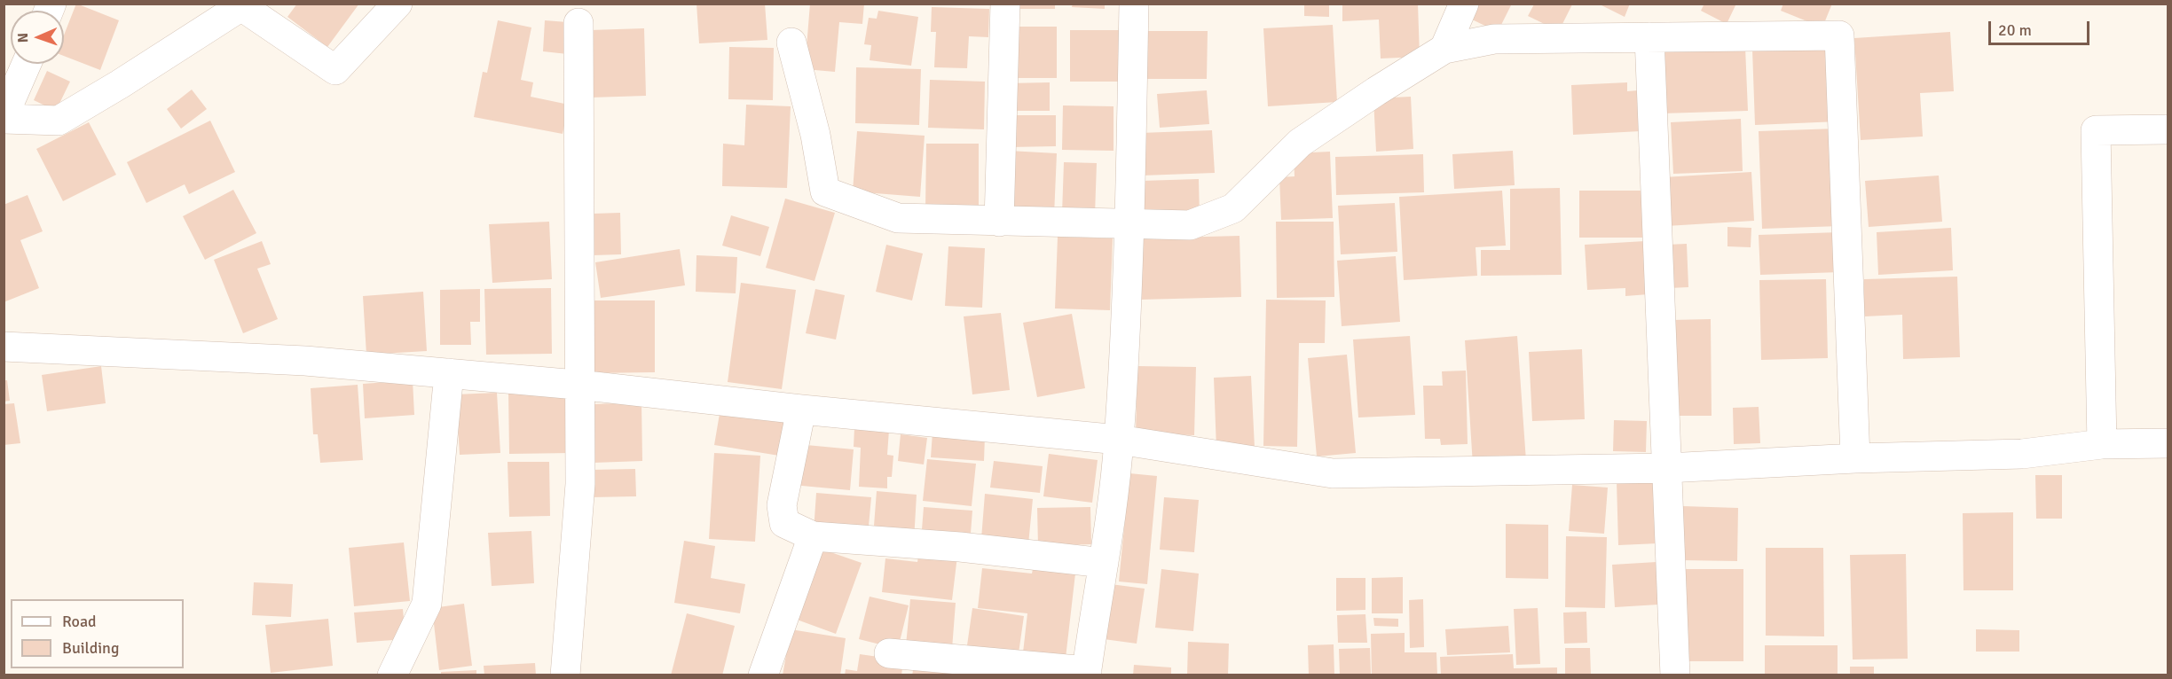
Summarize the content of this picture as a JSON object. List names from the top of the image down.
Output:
{
  "legend": ["Road", "Building"],
  "scale_bar": "20 m",
  "north": "left"
}
